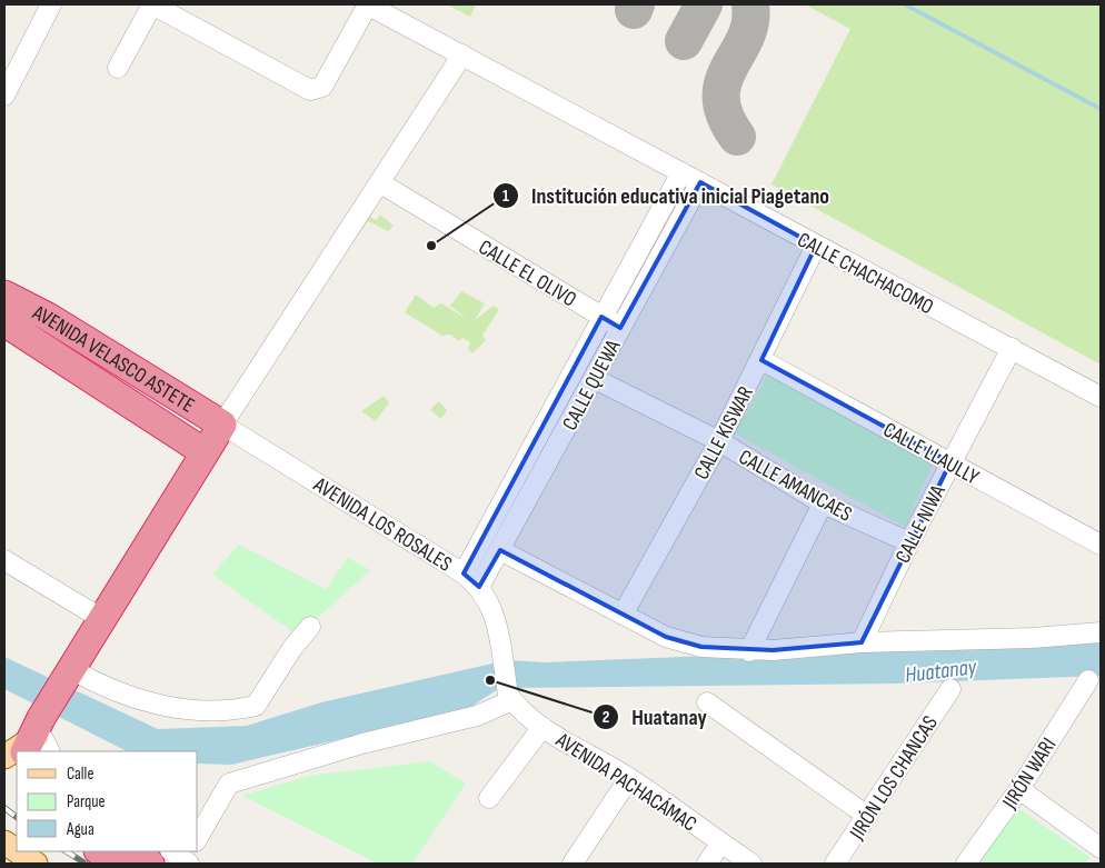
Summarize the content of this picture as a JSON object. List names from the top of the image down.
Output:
{
  "streets": {
    "highway": ["AVENIDA VELASCO ASTETE"],
    "street": [
      "CALLE EL OLIVO",
      "CALLE CHACHACOMO",
      "CALLE QUEWA",
      "CALLE KISWAR",
      "CALLE LLAULLY",
      "CALLE AMANCAES",
      "AVENIDA LOS ROSALES",
      "CALLE NIWA",
      "JIRÓN WARI",
      "JIRÓN LOS CHANCAS",
      "AVENIDA PACHACÁMAC"
    ]
  },
  "crossings": [
    ["CALLE EL OLIVO", "CALLE QUEWA"],
    ["CALLE CHACHACOMO", "CALLE QUEWA"],
    ["CALLE CHACHACOMO", "CALLE KISWAR"],
    ["CALLE CHACHACOMO", "CALLE NIWA"],
    ["AVENIDA VELASCO ASTETE", "AVENIDA LOS ROSALES"],
    ["CALLE QUEWA", "CALLE AMANCAES"],
    ["CALLE QUEWA", "AVENIDA LOS ROSALES"],
    ["CALLE KISWAR", "CALLE LLAULLY"],
    ["CALLE KISWAR", "CALLE AMANCAES"],
    ["CALLE LLAULLY", "CALLE NIWA"],
    ["CALLE AMANCAES", "CALLE NIWA"],
    ["AVENIDA LOS ROSALES", "AVENIDA PACHACÁMAC"]
  ],
  "water": ["Huatanay"],
  "places": ["Institución educativa inicial Piagetano", "Huatanay"],
  "legend": ["Calle", "Parque", "Agua"]
}
